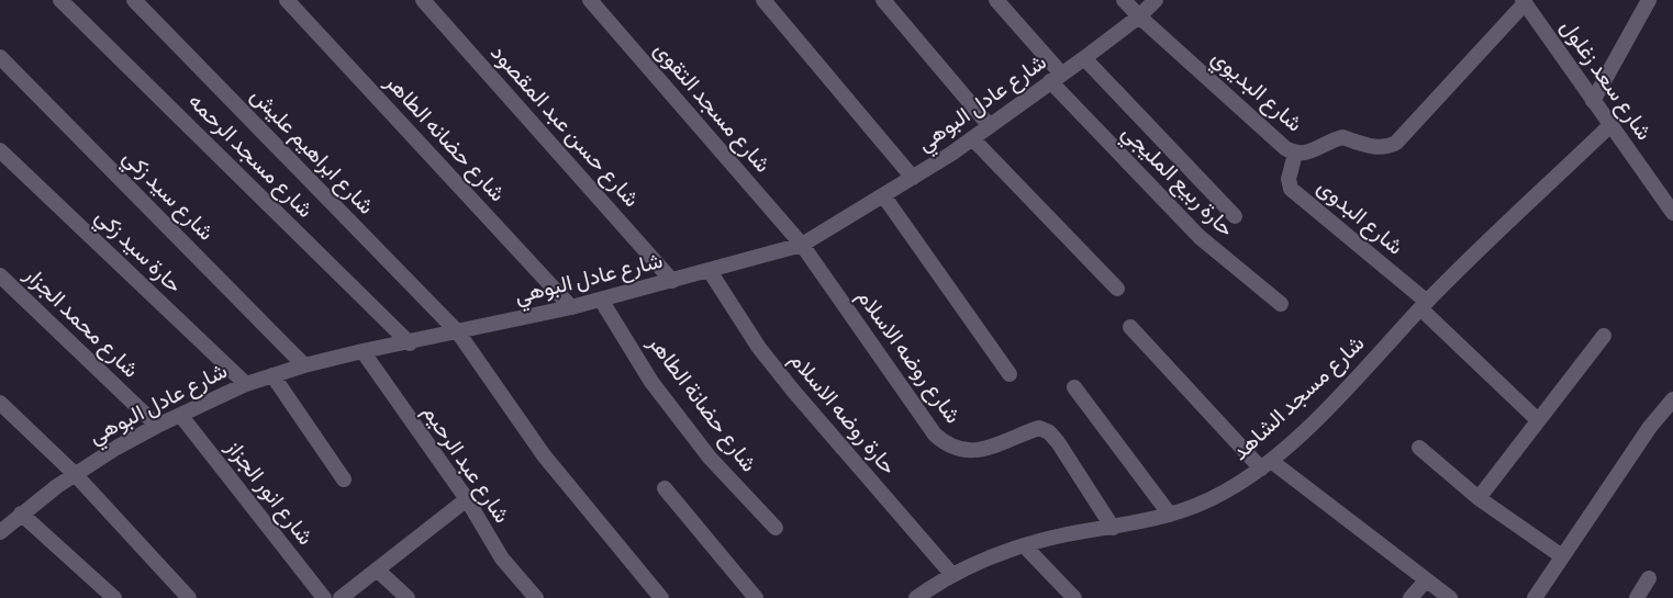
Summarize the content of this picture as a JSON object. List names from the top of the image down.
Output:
{
  "streets": {
    "street": [
      "شارع سعد زغلول",
      "شارع البديوي",
      "شارع عادل البوهي",
      "شارع مسجد التقوى",
      "شارع حسن عبد المقصود",
      "شارع حضانه الطاهر",
      "شارع ابراهيم عليش",
      "شارع مسجد الرحمه",
      "حارة ربيع المليجي",
      "شارع سيد زكي",
      "شارع البدوى",
      "حارة سيد زكي",
      "شارع محمد الجزار",
      "شارع روضه الاسلام",
      "شارع مسجد الشاهد",
      "شارع حضانة الطاهر",
      "حارة روضه الاسلام",
      "شارع عبد الرحيم",
      "شارع انور الجزاز"
    ]
  },
  "crossings": [
    ["شارع سعد زغلول", "شارع البديوي"],
    ["شارع سعد زغلول", "شارع مسجد الشاهد"],
    ["شارع البديوي", "شارع عادل البوهي"],
    ["شارع البديوي", "شارع البدوى"],
    ["شارع عادل البوهي", "شارع مسجد التقوى"],
    ["شارع عادل البوهي", "شارع حسن عبد المقصود"],
    ["شارع عادل البوهي", "شارع حضانه الطاهر"],
    ["شارع عادل البوهي", "شارع ابراهيم عليش"],
    ["شارع عادل البوهي", "شارع مسجد الرحمه"],
    ["شارع عادل البوهي", "حارة ربيع المليجي"],
    ["شارع عادل البوهي", "شارع سيد زكي"],
    ["شارع عادل البوهي", "حارة سيد زكي"],
    ["شارع عادل البوهي", "شارع محمد الجزار"],
    ["شارع عادل البوهي", "شارع روضه الاسلام"],
    ["شارع عادل البوهي", "شارع حضانة الطاهر"],
    ["شارع عادل البوهي", "حارة روضه الاسلام"],
    ["شارع عادل البوهي", "شارع عبد الرحيم"],
    ["شارع عادل البوهي", "شارع انور الجزاز"],
    ["شارع مسجد التقوى", "شارع روضه الاسلام"],
    ["شارع البدوى", "شارع مسجد الشاهد"],
    ["شارع روضه الاسلام", "شارع مسجد الشاهد"],
    ["شارع مسجد الشاهد", "حارة روضه الاسلام"]
  ]
}
